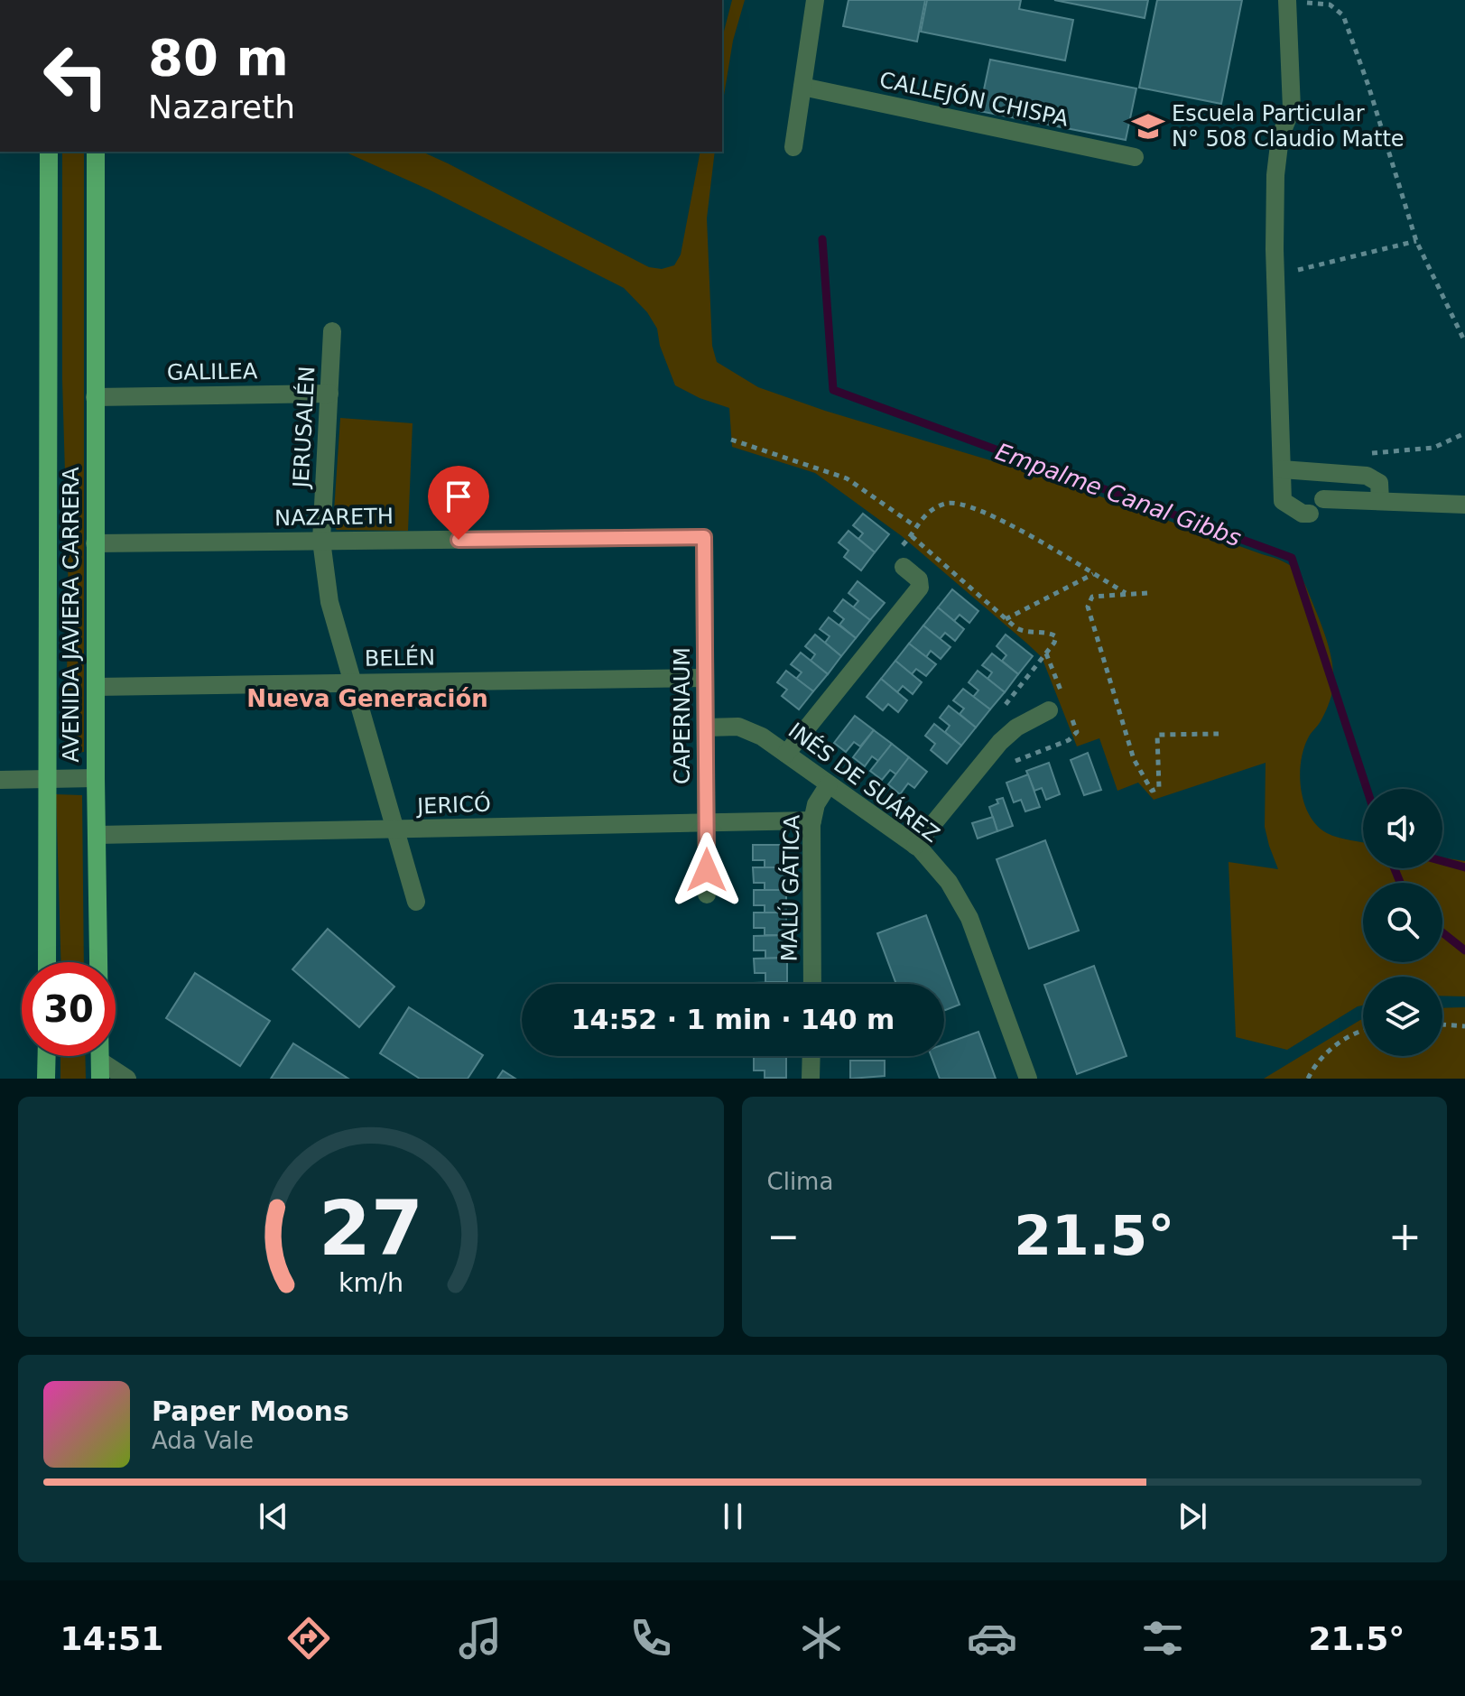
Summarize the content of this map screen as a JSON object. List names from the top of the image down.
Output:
{
  "streets": {
    "main road": ["AVENIDA JAVIERA CARRERA"],
    "street": [
      "CALLEJÓN CHISPA",
      "GALILEA",
      "JERUSALÉN",
      "NAZARETH",
      "BELÉN",
      "CAPERNAUM",
      "INÉS DE SUÁREZ",
      "JERICÓ",
      "MALÚ GÁTICA"
    ]
  },
  "crossings": [
    ["GALILEA", "JERUSALÉN"],
    ["GALILEA", "AVENIDA JAVIERA CARRERA"],
    ["JERUSALÉN", "NAZARETH"],
    ["JERUSALÉN", "BELÉN"],
    ["JERUSALÉN", "JERICÓ"],
    ["NAZARETH", "AVENIDA JAVIERA CARRERA"],
    ["NAZARETH", "CAPERNAUM"],
    ["AVENIDA JAVIERA CARRERA", "BELÉN"],
    ["AVENIDA JAVIERA CARRERA", "JERICÓ"],
    ["BELÉN", "CAPERNAUM"],
    ["CAPERNAUM", "INÉS DE SUÁREZ"],
    ["CAPERNAUM", "JERICÓ"],
    ["INÉS DE SUÁREZ", "MALÚ GÁTICA"],
    ["JERICÓ", "MALÚ GÁTICA"]
  ],
  "districts": ["Nueva Generación"],
  "water": ["Empalme Canal Gibbs"],
  "places": {
    "school or university": ["Escuela Particular N° 508 Claudio Matte"]
  },
  "page": {
    "turn": ["80 m", "Nazareth"],
    "limit": "30",
    "trip": "14:52 · 1 min · 140 m",
    "tile": "Clima",
    "heat": ["−", "21.5°", "+"],
    "song": ["Paper Moons", "Ada Vale"],
    "tabs": ["14:51", "21.5°"],
    "gauge": ["27", "km/h"]
  }
}
